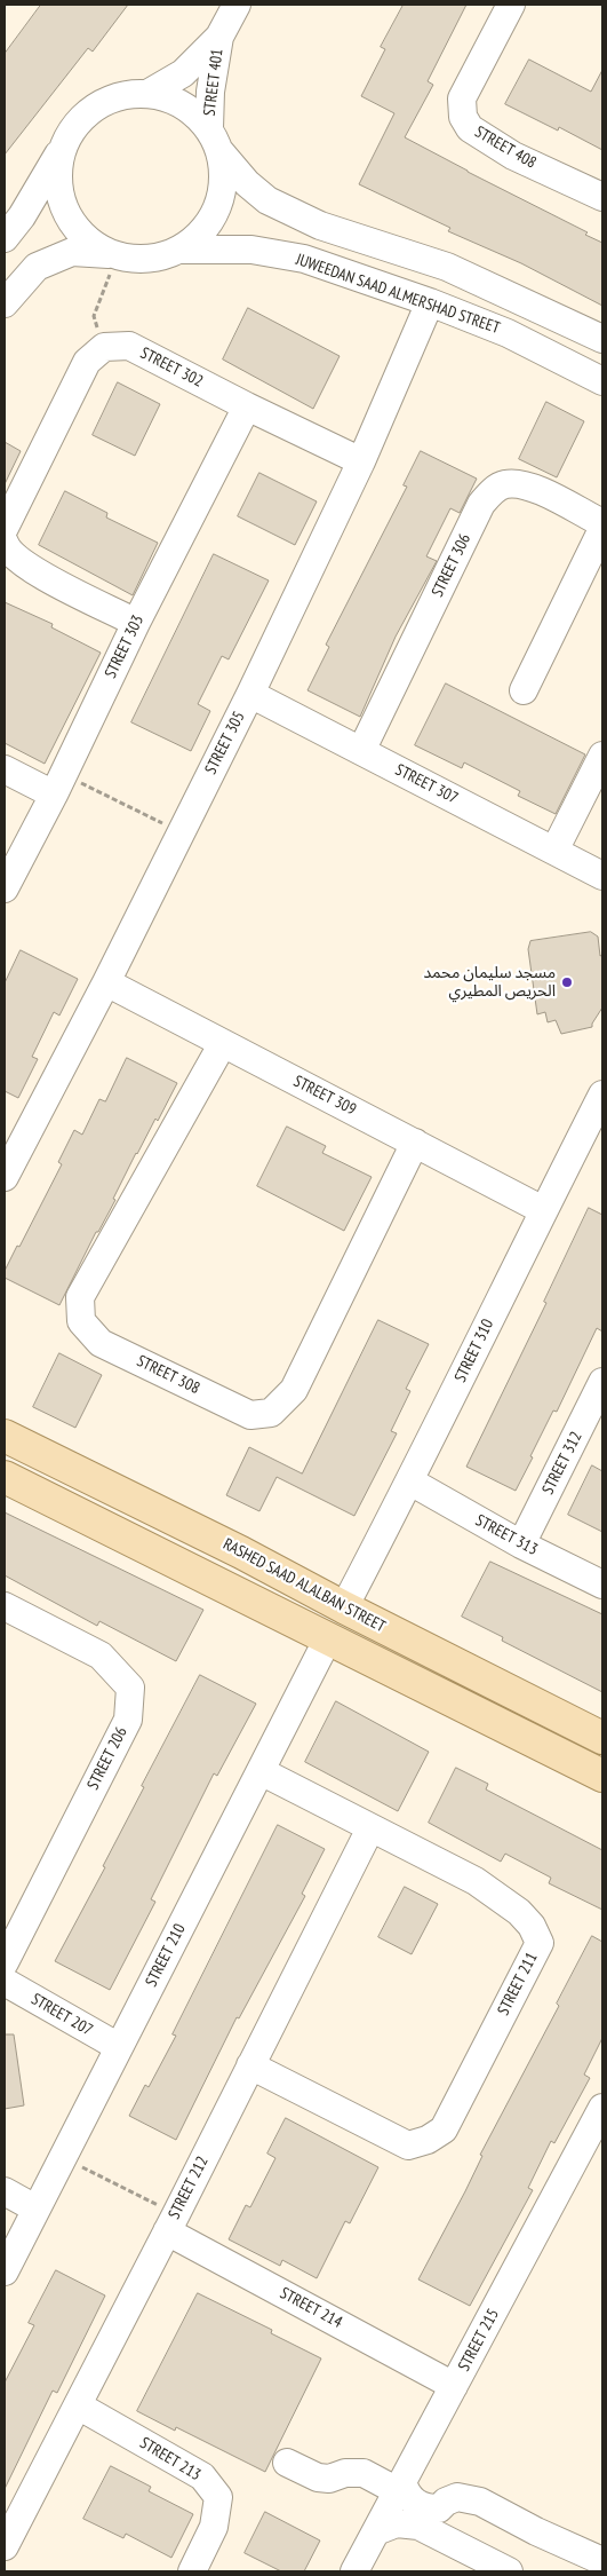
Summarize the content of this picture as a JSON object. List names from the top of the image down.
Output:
{
  "streets": {
    "main road": ["RASHED SAAD ALALBAN STREET"],
    "street": [
      "STREET 401",
      "STREET 408",
      "JUWEEDAN SAAD ALMERSHAD STREET",
      "STREET 302",
      "STREET 306",
      "STREET 303",
      "STREET 305",
      "STREET 307",
      "STREET 309",
      "STREET 310",
      "STREET 308",
      "STREET 312",
      "STREET 313",
      "STREET 206",
      "STREET 210",
      "STREET 211",
      "STREET 207",
      "STREET 212",
      "STREET 214",
      "STREET 215",
      "STREET 213"
    ]
  },
  "crossings": [
    ["STREET 401", "JUWEEDAN SAAD ALMERSHAD STREET"],
    ["JUWEEDAN SAAD ALMERSHAD STREET", "STREET 305"],
    ["STREET 302", "STREET 303"],
    ["STREET 302", "STREET 305"],
    ["STREET 306", "STREET 307"],
    ["STREET 305", "STREET 307"],
    ["STREET 305", "STREET 309"],
    ["STREET 309", "STREET 310"],
    ["STREET 309", "STREET 308"],
    ["STREET 310", "STREET 313"],
    ["STREET 310", "RASHED SAAD ALALBAN STREET"],
    ["STREET 312", "STREET 313"],
    ["STREET 210", "STREET 211"],
    ["STREET 210", "STREET 207"],
    ["STREET 211", "STREET 212"],
    ["STREET 212", "STREET 214"],
    ["STREET 212", "STREET 213"],
    ["STREET 214", "STREET 215"]
  ],
  "places": ["مسجد سليمان محمد الحريص المطيري"]
}
